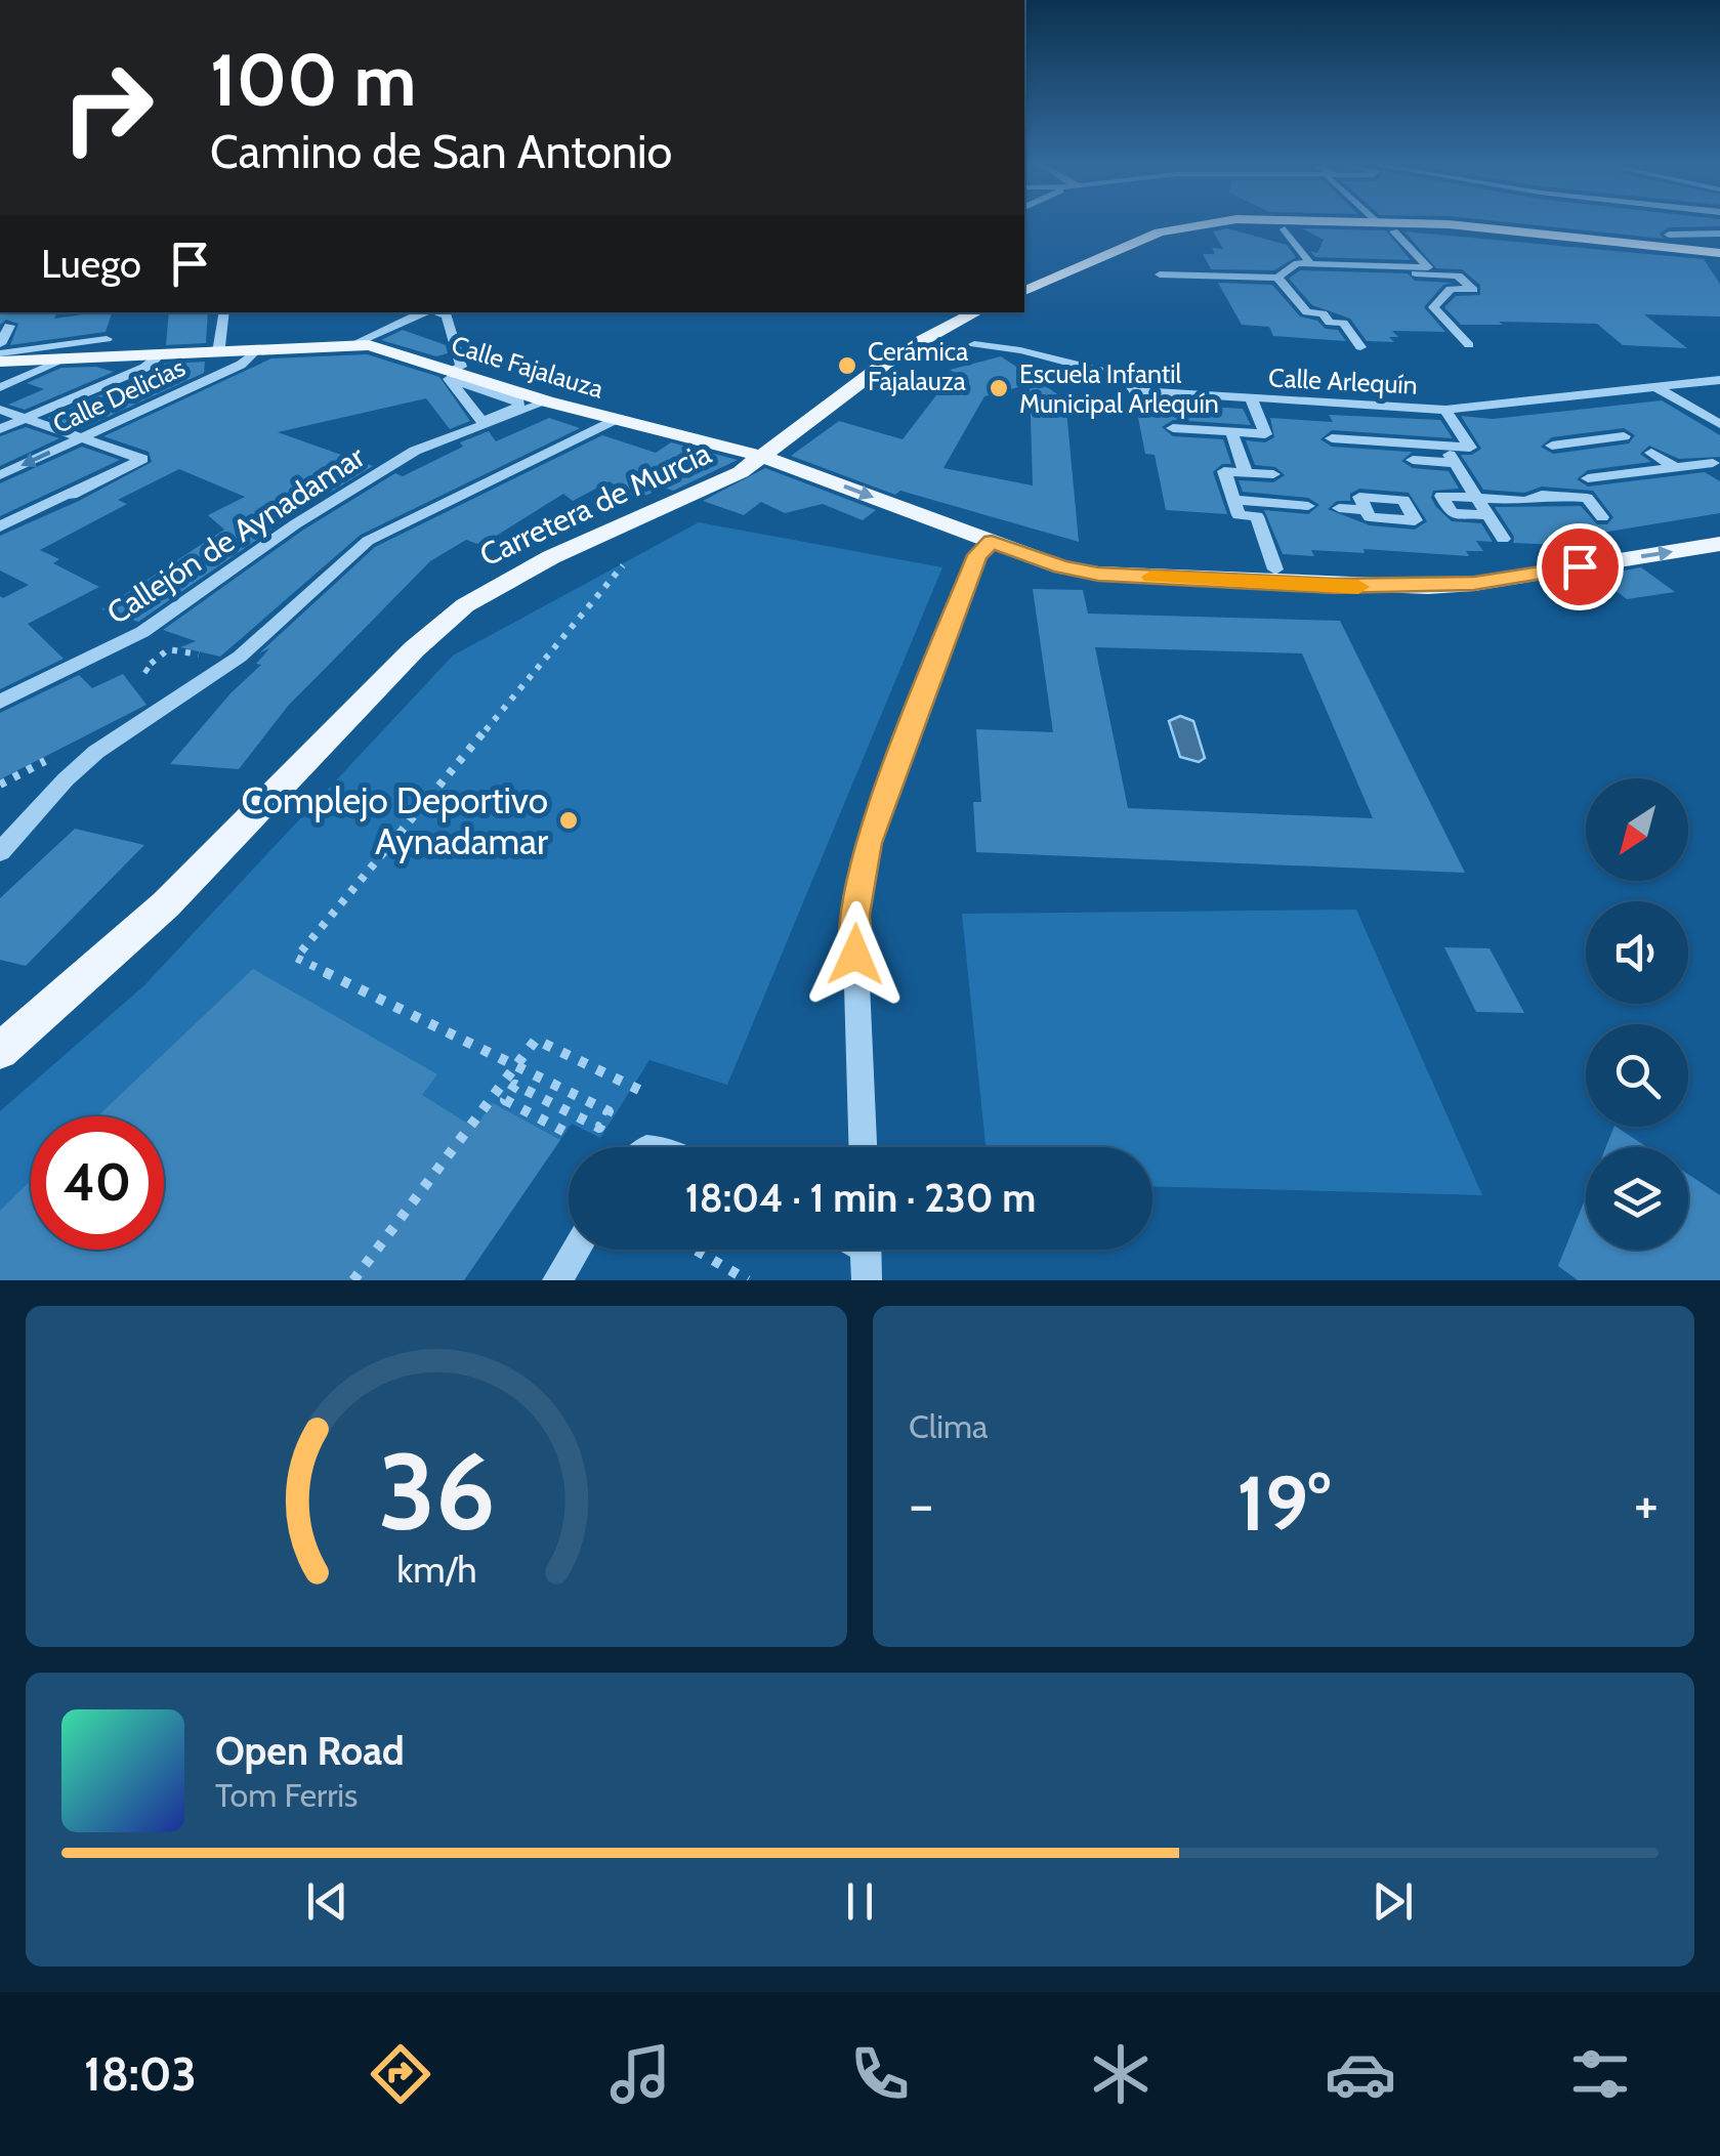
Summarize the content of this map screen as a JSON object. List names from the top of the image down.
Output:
{
  "streets": {
    "main road": ["Calle Fajalauza", "Carretera de Murcia"],
    "street": ["Calle Arlequín", "Calle Delicias", "Callejón de Aynadamar"]
  },
  "crossings": [
    ["Calle Fajalauza", "Calle Delicias"],
    ["Calle Fajalauza", "Carretera de Murcia"],
    ["Calle Fajalauza", "Callejón de Aynadamar"]
  ],
  "one_way": ["Calle Fajalauza"],
  "places": ["Cerámica Fajalauza", "Escuela Infantil Municipal Arlequín", "Complejo Deportivo Aynadamar"],
  "north": "bottom left",
  "page": {
    "turn": ["100 m", "Camino de San Antonio"],
    "then": "Luego",
    "limit": "40",
    "trip": "18:04 · 1 min · 230 m",
    "tile": "Clima",
    "heat": ["−", "19°", "+"],
    "song": ["Open Road", "Tom Ferris"],
    "tabs": "18:03",
    "gauge": ["36", "km/h"]
  }
}
